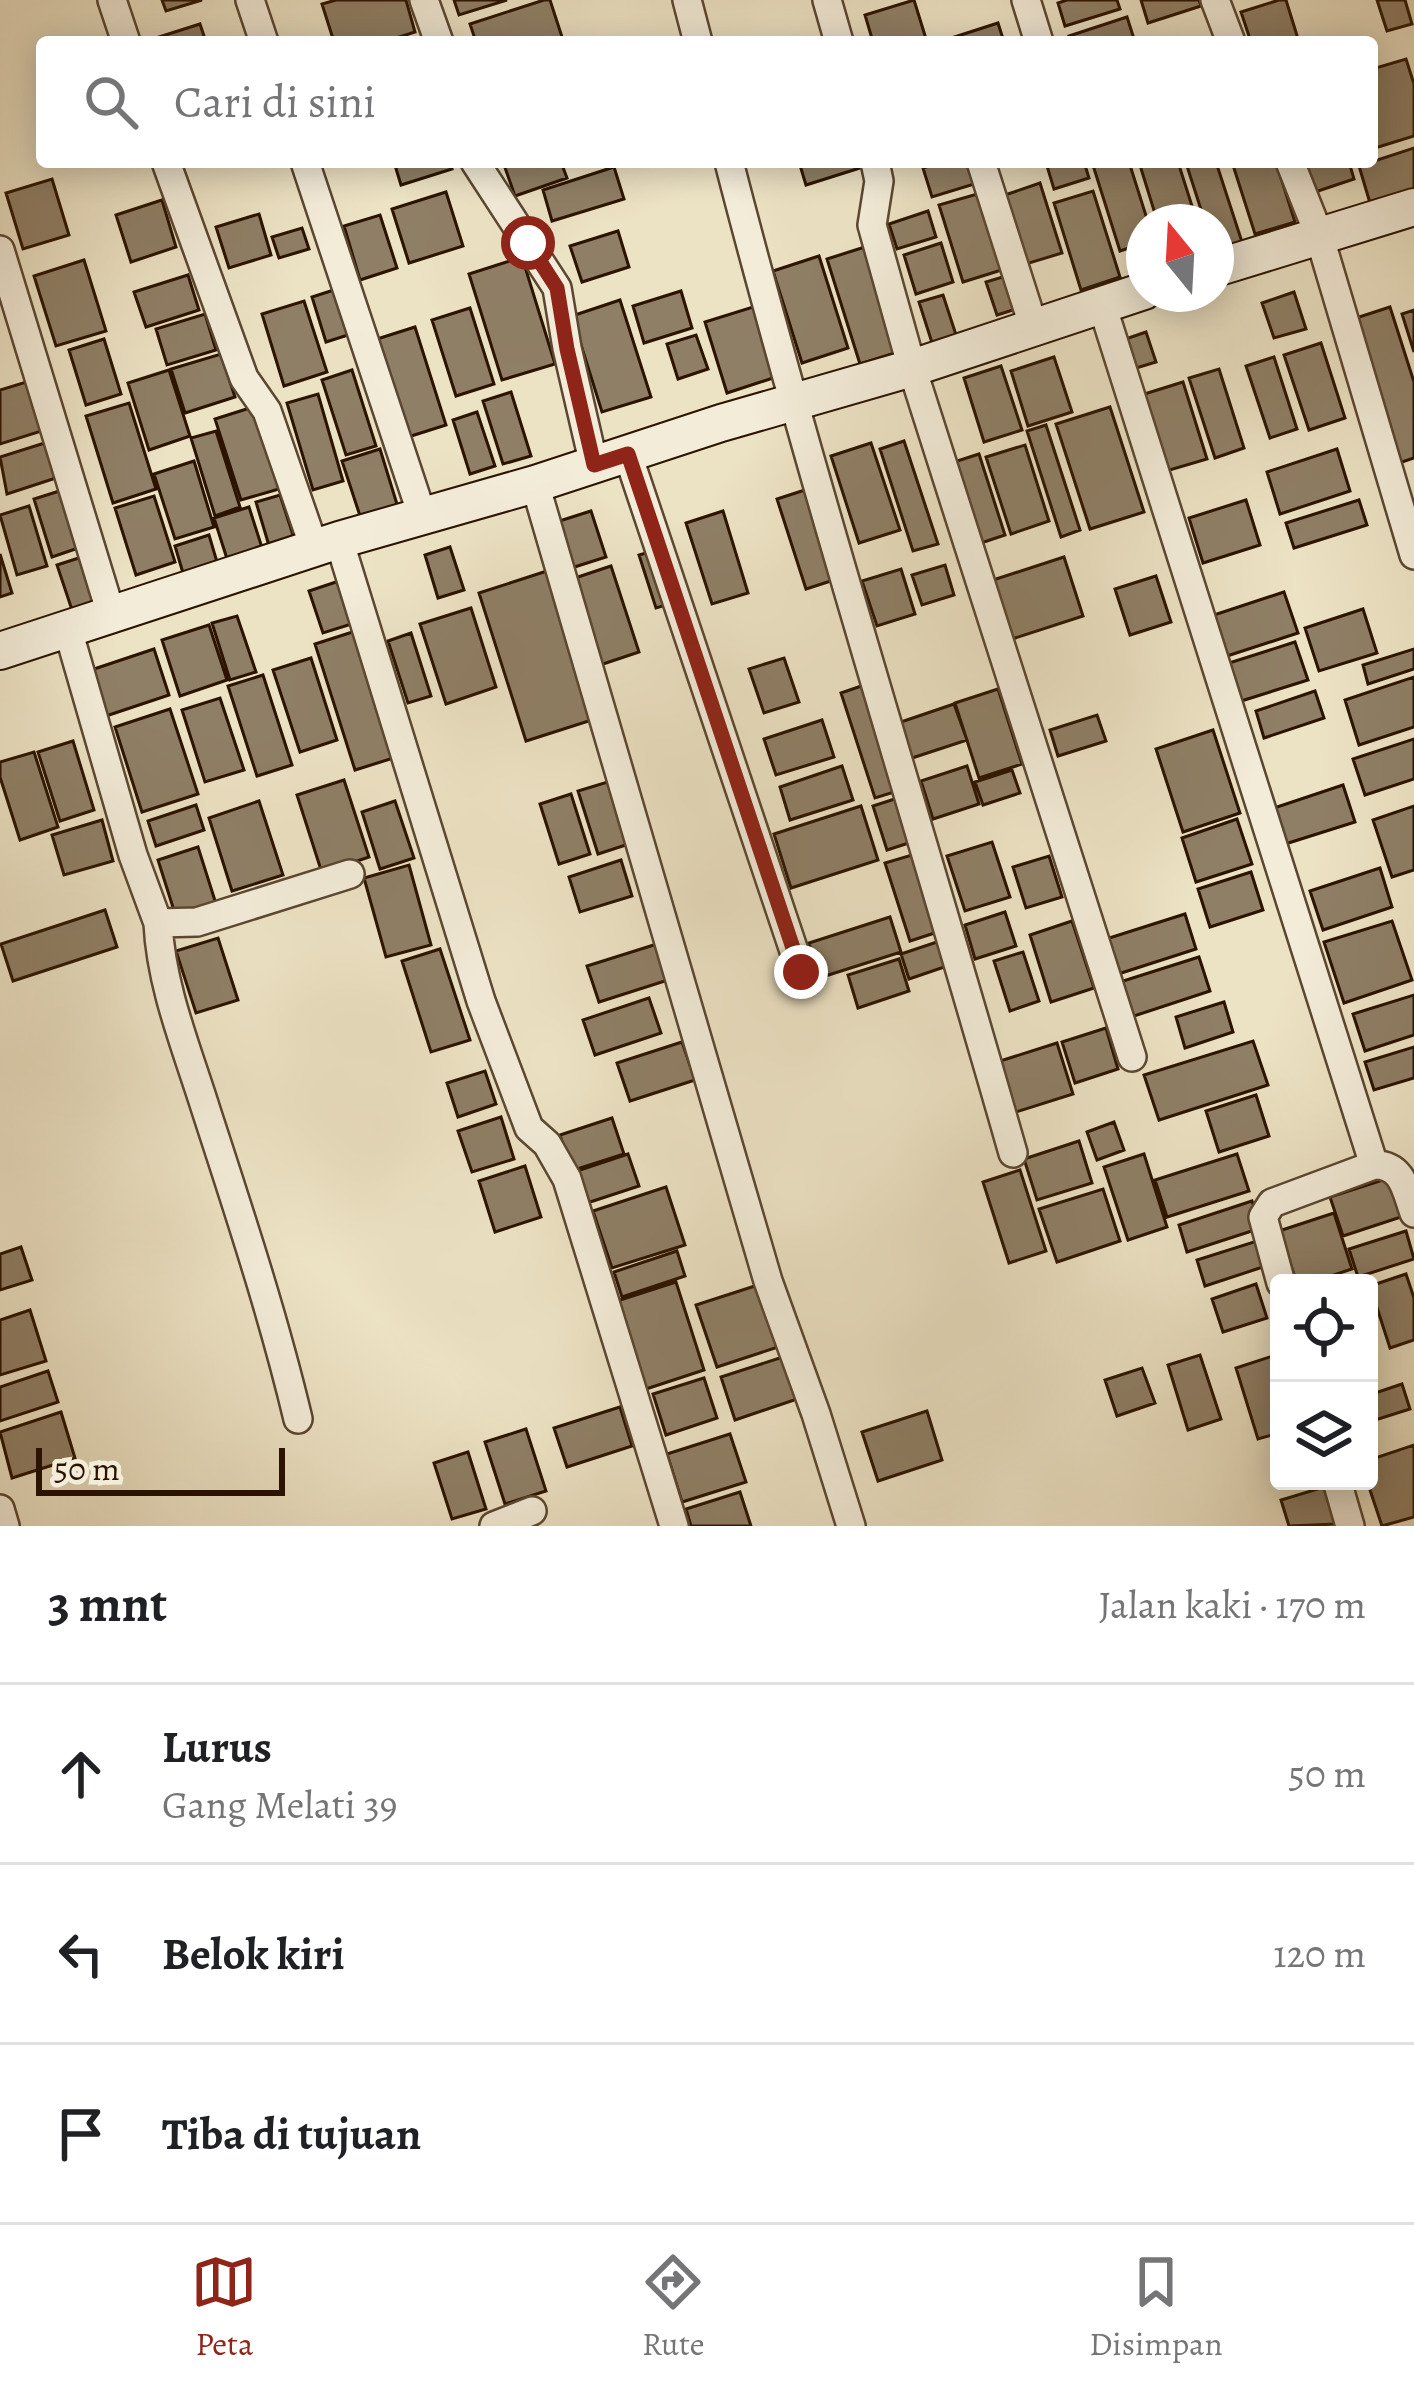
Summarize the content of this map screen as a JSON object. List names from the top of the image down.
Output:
{
  "scale_bar": "50 m",
  "north": "top",
  "page": {
    "search": "Cari di sini",
    "scale": "50 m",
    "heading": ["3 mnt", "Jalan kaki · 170 m"],
    "list": [
      ["Lurus", "Gang Melati 39", "50 m"],
      ["Belok kiri", "120 m"],
      "Tiba di tujuan"
    ],
    "nav": ["Peta", "Rute", "Disimpan"]
  }
}
